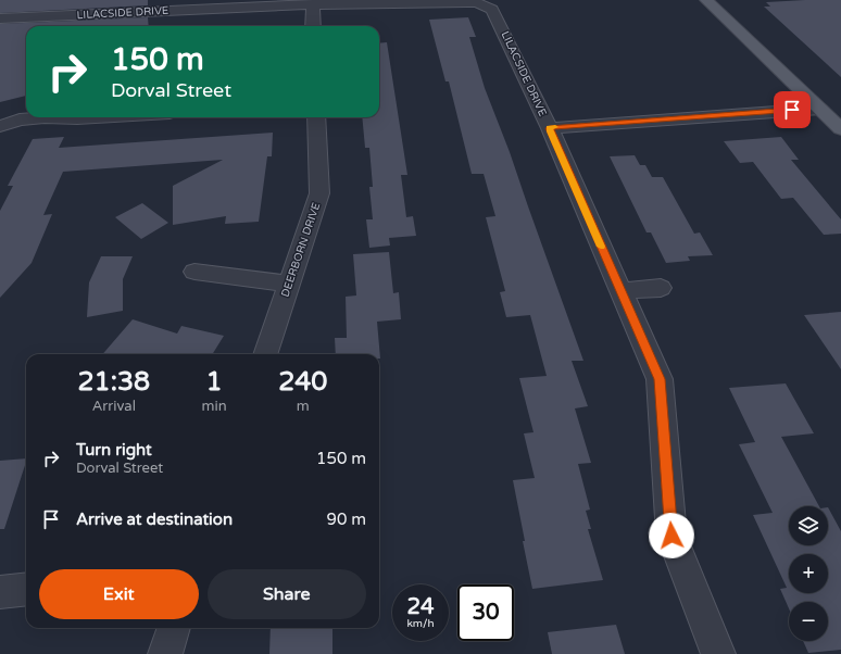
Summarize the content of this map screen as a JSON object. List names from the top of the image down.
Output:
{
  "streets": {
    "street": ["LILACSIDE DRIVE", "DEERBORN DRIVE"]
  },
  "page": {
    "turn": ["150 m", "Dorval Street"],
    "eta": [
      "21:38",
      "Arrival",
      "1",
      "min",
      "240",
      "m"
    ],
    "list": [
      {
        "name": "Turn right",
        "note": "Dorval Street",
        "value": "150 m"
      },
      {
        "name": "Arrive at destination",
        "value": "90 m"
      }
    ],
    "map_buttons": ["+", "−"],
    "buttons": ["Exit", "Share"],
    "speed": "24 km/h",
    "limit": "30"
  }
}
